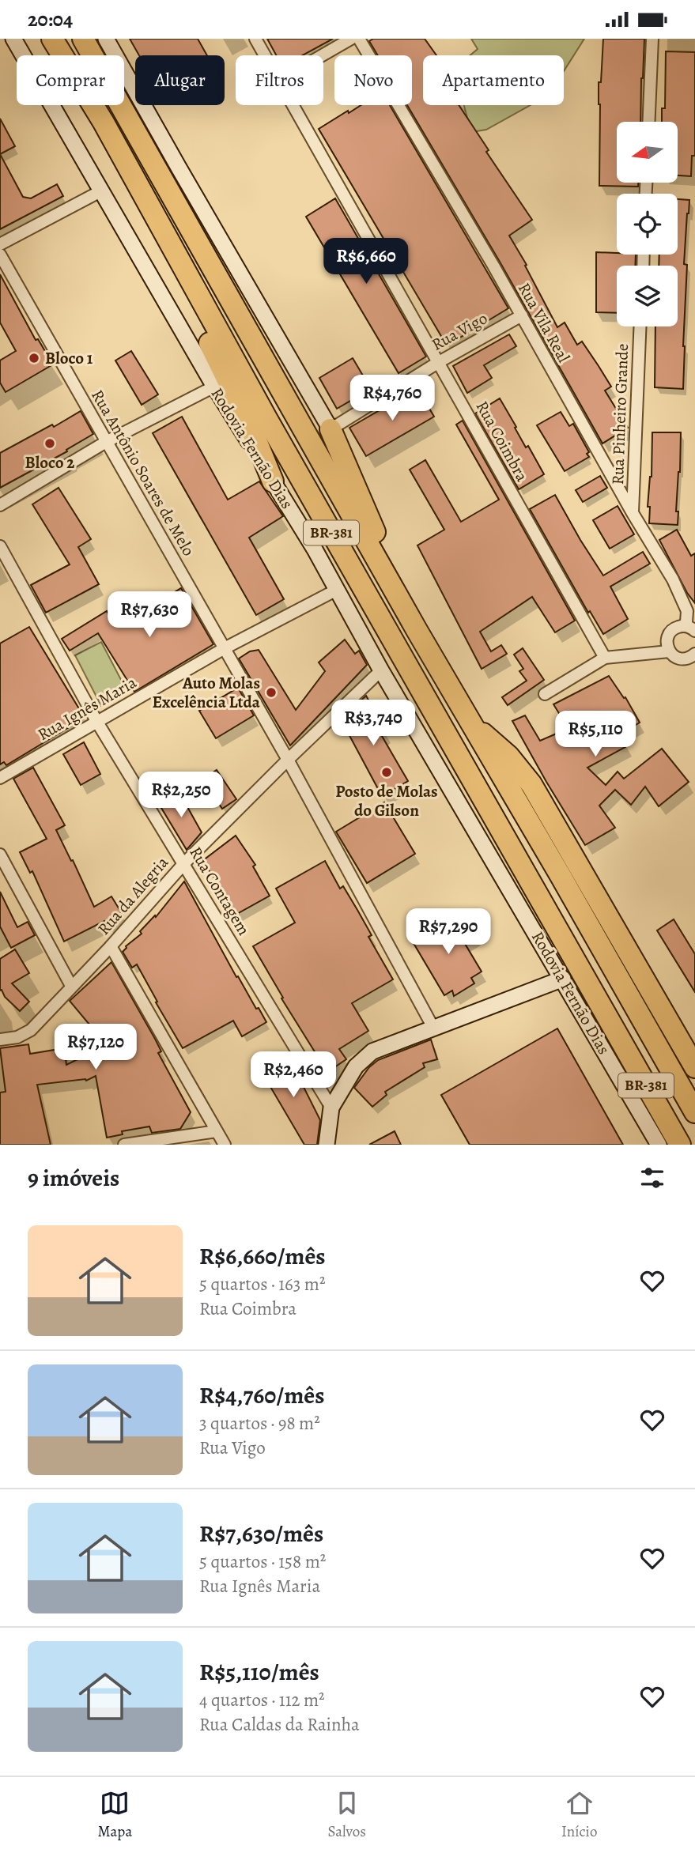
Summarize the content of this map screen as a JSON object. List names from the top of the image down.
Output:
{
  "streets": {
    "highway": ["Rodovia Fernão Dias", "BR-381"],
    "street": [
      "Rua Vila Real",
      "Rua Vigo",
      "Rua Pinheiro Grande",
      "Rua Coimbra",
      "Rua Antônio Soares de Melo",
      "Rua Ignês Maria",
      "Rua Contagem",
      "Rua da Alegria"
    ]
  },
  "crossings": [
    ["Rua Vila Real", "Rua Vigo"],
    ["Rua Vila Real", "Rua Pinheiro Grande"],
    ["Rua Vigo", "Rua Coimbra"],
    ["Rua Vigo", "BR-381"],
    ["Rodovia Fernão Dias", "Rua Ignês Maria"],
    ["Rodovia Fernão Dias", "Rua da Alegria"],
    ["Rua Antônio Soares de Melo", "Rua Ignês Maria"],
    ["Rua Antônio Soares de Melo", "Rua da Alegria"],
    ["Rua Ignês Maria", "Rua Contagem"],
    ["Rua Contagem", "Rua da Alegria"]
  ],
  "places": [
    "Bloco 1",
    "Bloco 2",
    "Auto Molas Excelência Ltda",
    "Posto de Molas do Gilson"
  ],
  "north": "left",
  "page": {
    "status": "20:04",
    "chip": [
      "Comprar",
      "Alugar",
      "Filtros",
      "Novo",
      "Apartamento"
    ],
    "price": [
      "R$6,660",
      "R$4,760",
      "R$7,630",
      "R$3,740",
      "R$5,110",
      "R$2,250",
      "R$7,290",
      "R$7,120",
      "R$2,460"
    ],
    "heading": "9 imóveis",
    "list": [
      {
        "name": "R$6,660/mês",
        "note": "5 quartos · 163 m² · Rua Coimbra"
      },
      {
        "name": "R$4,760/mês",
        "note": "3 quartos · 98 m² · Rua Vigo"
      },
      {
        "name": "R$7,630/mês",
        "note": "5 quartos · 158 m² · Rua Ignês Maria"
      },
      {
        "name": "R$5,110/mês",
        "note": "4 quartos · 112 m² · Rua Caldas da Rainha"
      }
    ],
    "tabs": ["Mapa", "Salvos", "Início"]
  }
}
